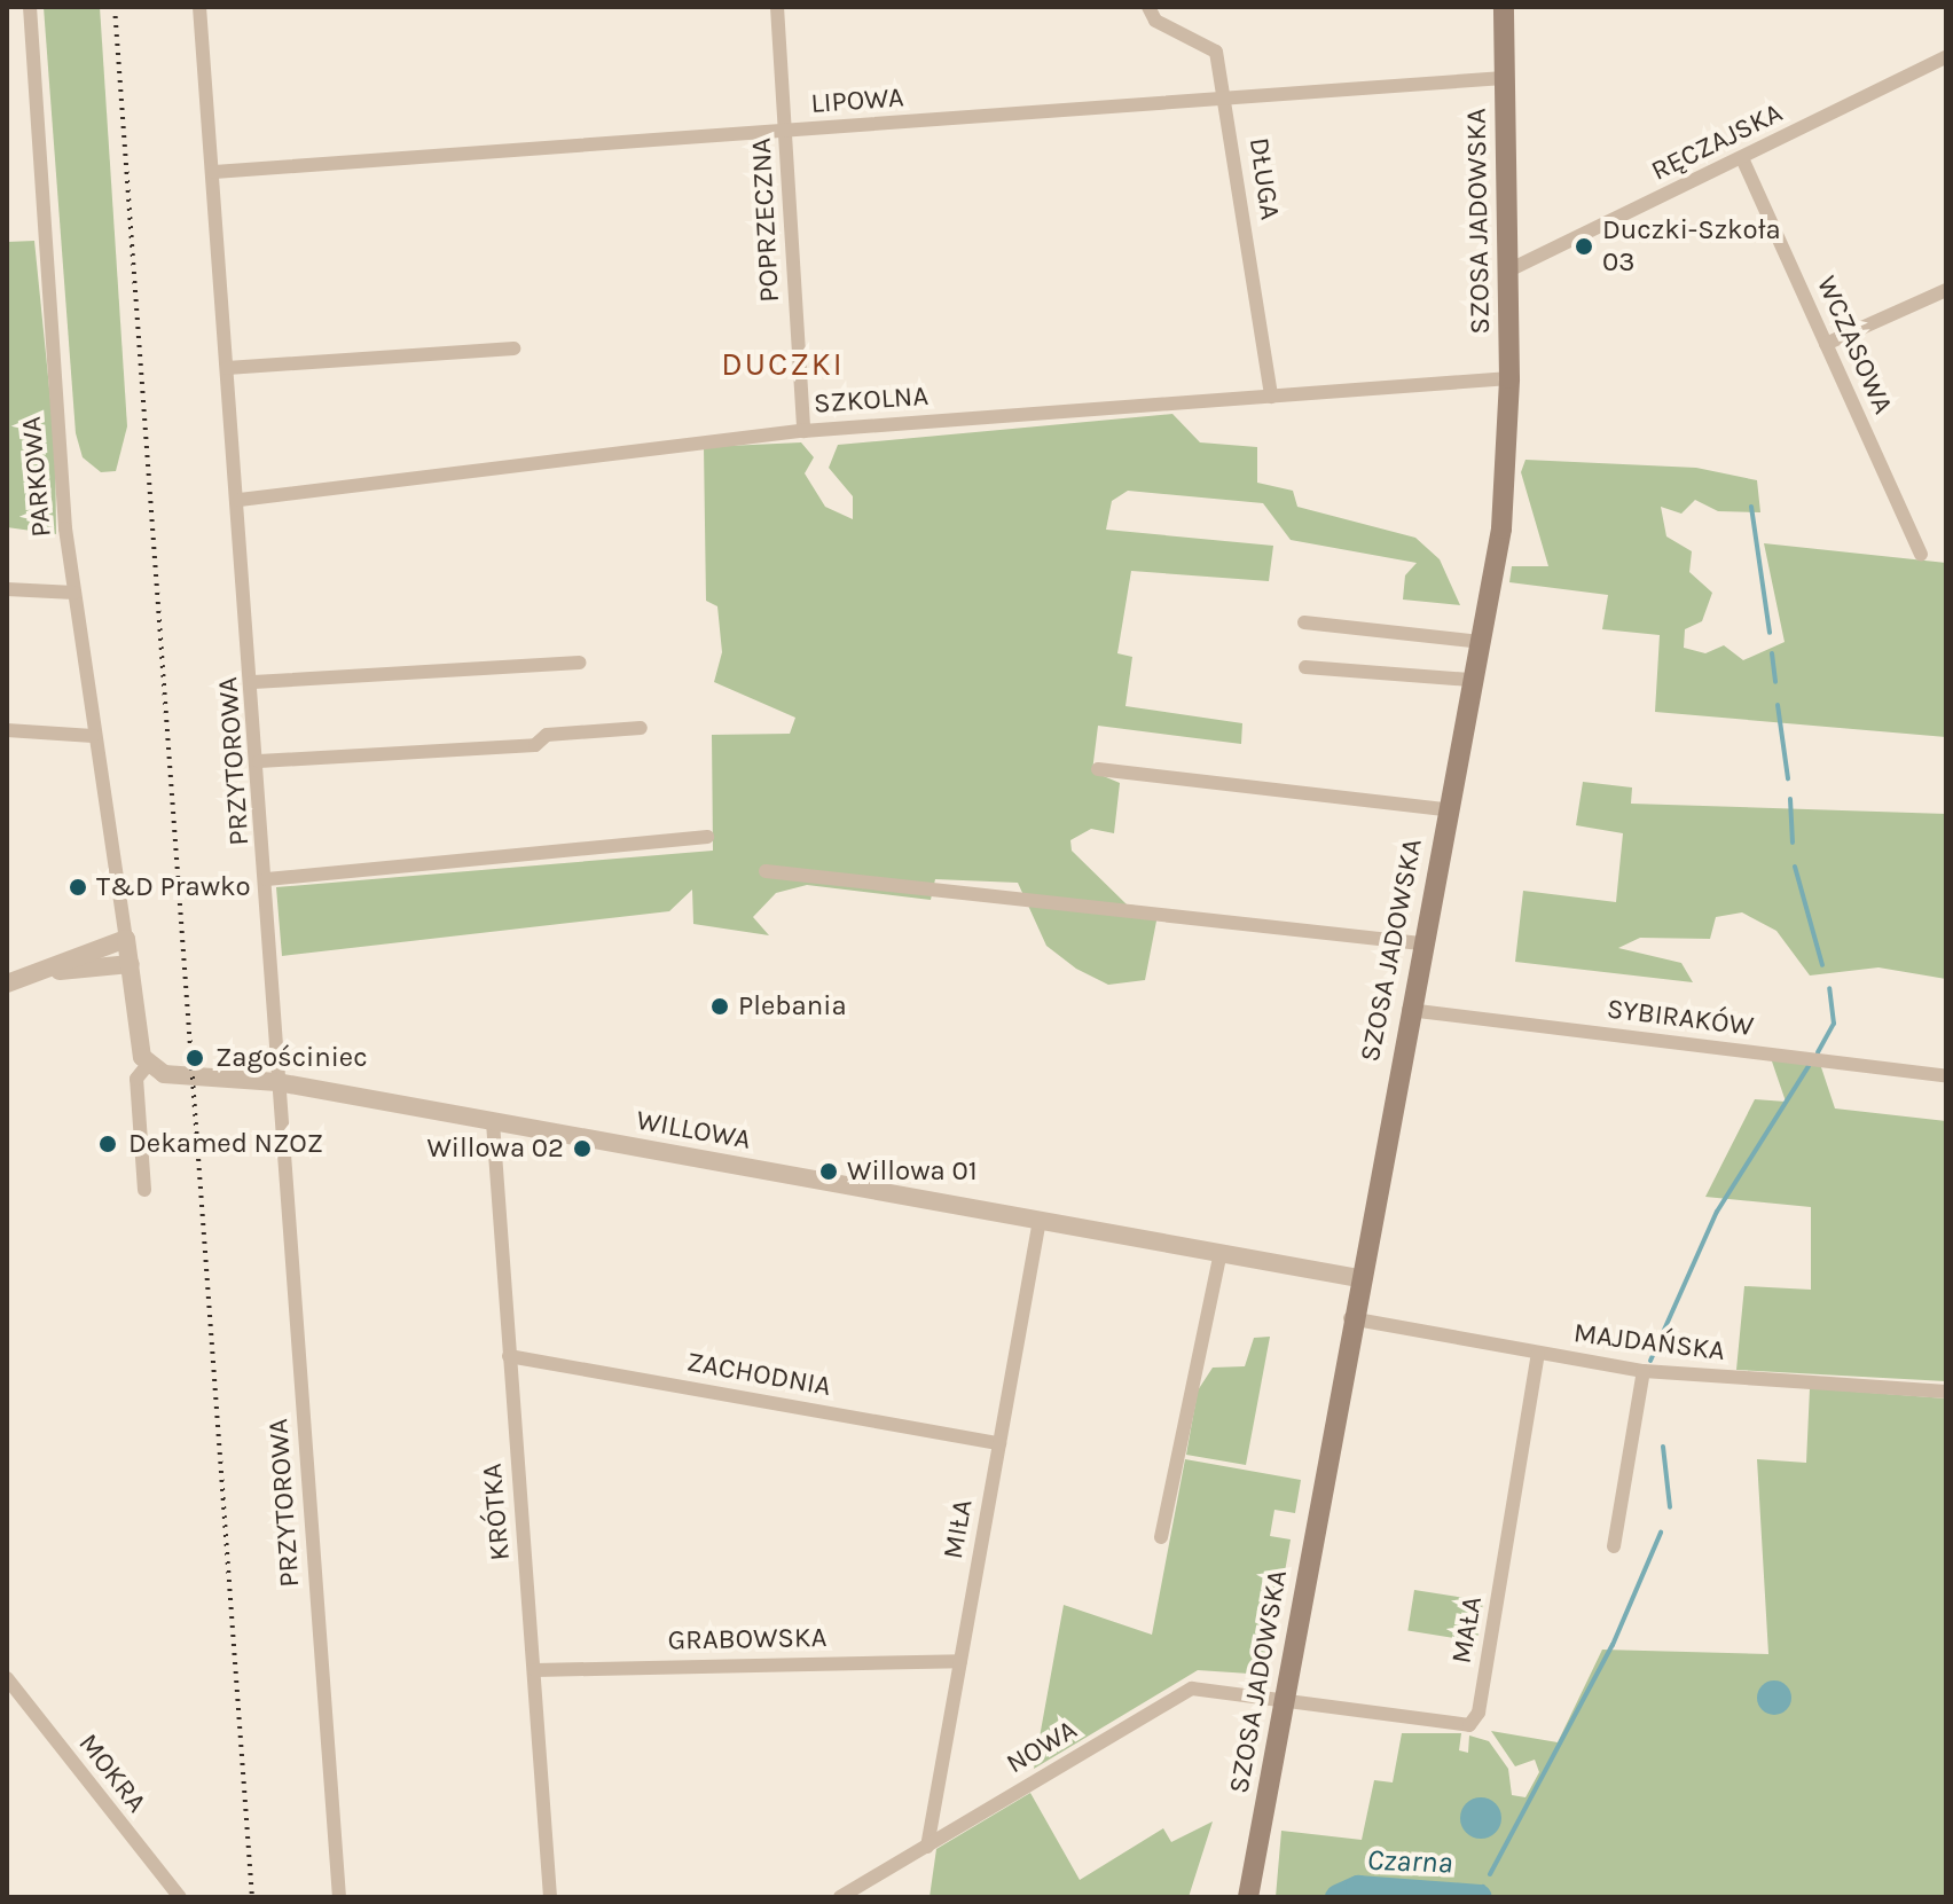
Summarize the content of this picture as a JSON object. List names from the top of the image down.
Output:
{
  "streets": {
    "main road": ["SZOSA JADOWSKA"],
    "street": [
      "LIPOWA",
      "RĘCZAJSKA",
      "DŁUGA",
      "POPRZECZNA",
      "WCZASOWA",
      "SZKOLNA",
      "PARKOWA",
      "PRZYTOROWA",
      "SYBIRAKÓW",
      "WILLOWA",
      "MAJDAŃSKA",
      "ZACHODNIA",
      "KRÓTKA",
      "MIŁA",
      "MAŁA",
      "GRABOWSKA",
      "NOWA",
      "MOKRA"
    ]
  },
  "crossings": [
    ["LIPOWA", "DŁUGA"],
    ["LIPOWA", "POPRZECZNA"],
    ["LIPOWA", "SZOSA JADOWSKA"],
    ["LIPOWA", "PRZYTOROWA"],
    ["RĘCZAJSKA", "SZOSA JADOWSKA"],
    ["RĘCZAJSKA", "WCZASOWA"],
    ["DŁUGA", "SZKOLNA"],
    ["POPRZECZNA", "SZKOLNA"],
    ["SZOSA JADOWSKA", "SZKOLNA"],
    ["SZOSA JADOWSKA", "SYBIRAKÓW"],
    ["SZOSA JADOWSKA", "WILLOWA"],
    ["SZOSA JADOWSKA", "MAJDAŃSKA"],
    ["SZOSA JADOWSKA", "MAŁA"],
    ["SZOSA JADOWSKA", "NOWA"],
    ["SZKOLNA", "PRZYTOROWA"],
    ["PRZYTOROWA", "WILLOWA"],
    ["WILLOWA", "KRÓTKA"],
    ["WILLOWA", "MIŁA"],
    ["MAJDAŃSKA", "MAŁA"],
    ["ZACHODNIA", "KRÓTKA"],
    ["ZACHODNIA", "MIŁA"],
    ["KRÓTKA", "GRABOWSKA"],
    ["MIŁA", "GRABOWSKA"],
    ["MIŁA", "NOWA"],
    ["MAŁA", "NOWA"]
  ],
  "districts": ["DUCZKI"],
  "water": ["Czarna"],
  "places": [
    "Duczki-Szkoła 03",
    "T&D Prawko",
    "Plebania",
    "Zagościniec",
    "Dekamed NZOZ",
    "Willowa 02",
    "Willowa 01"
  ]
}
